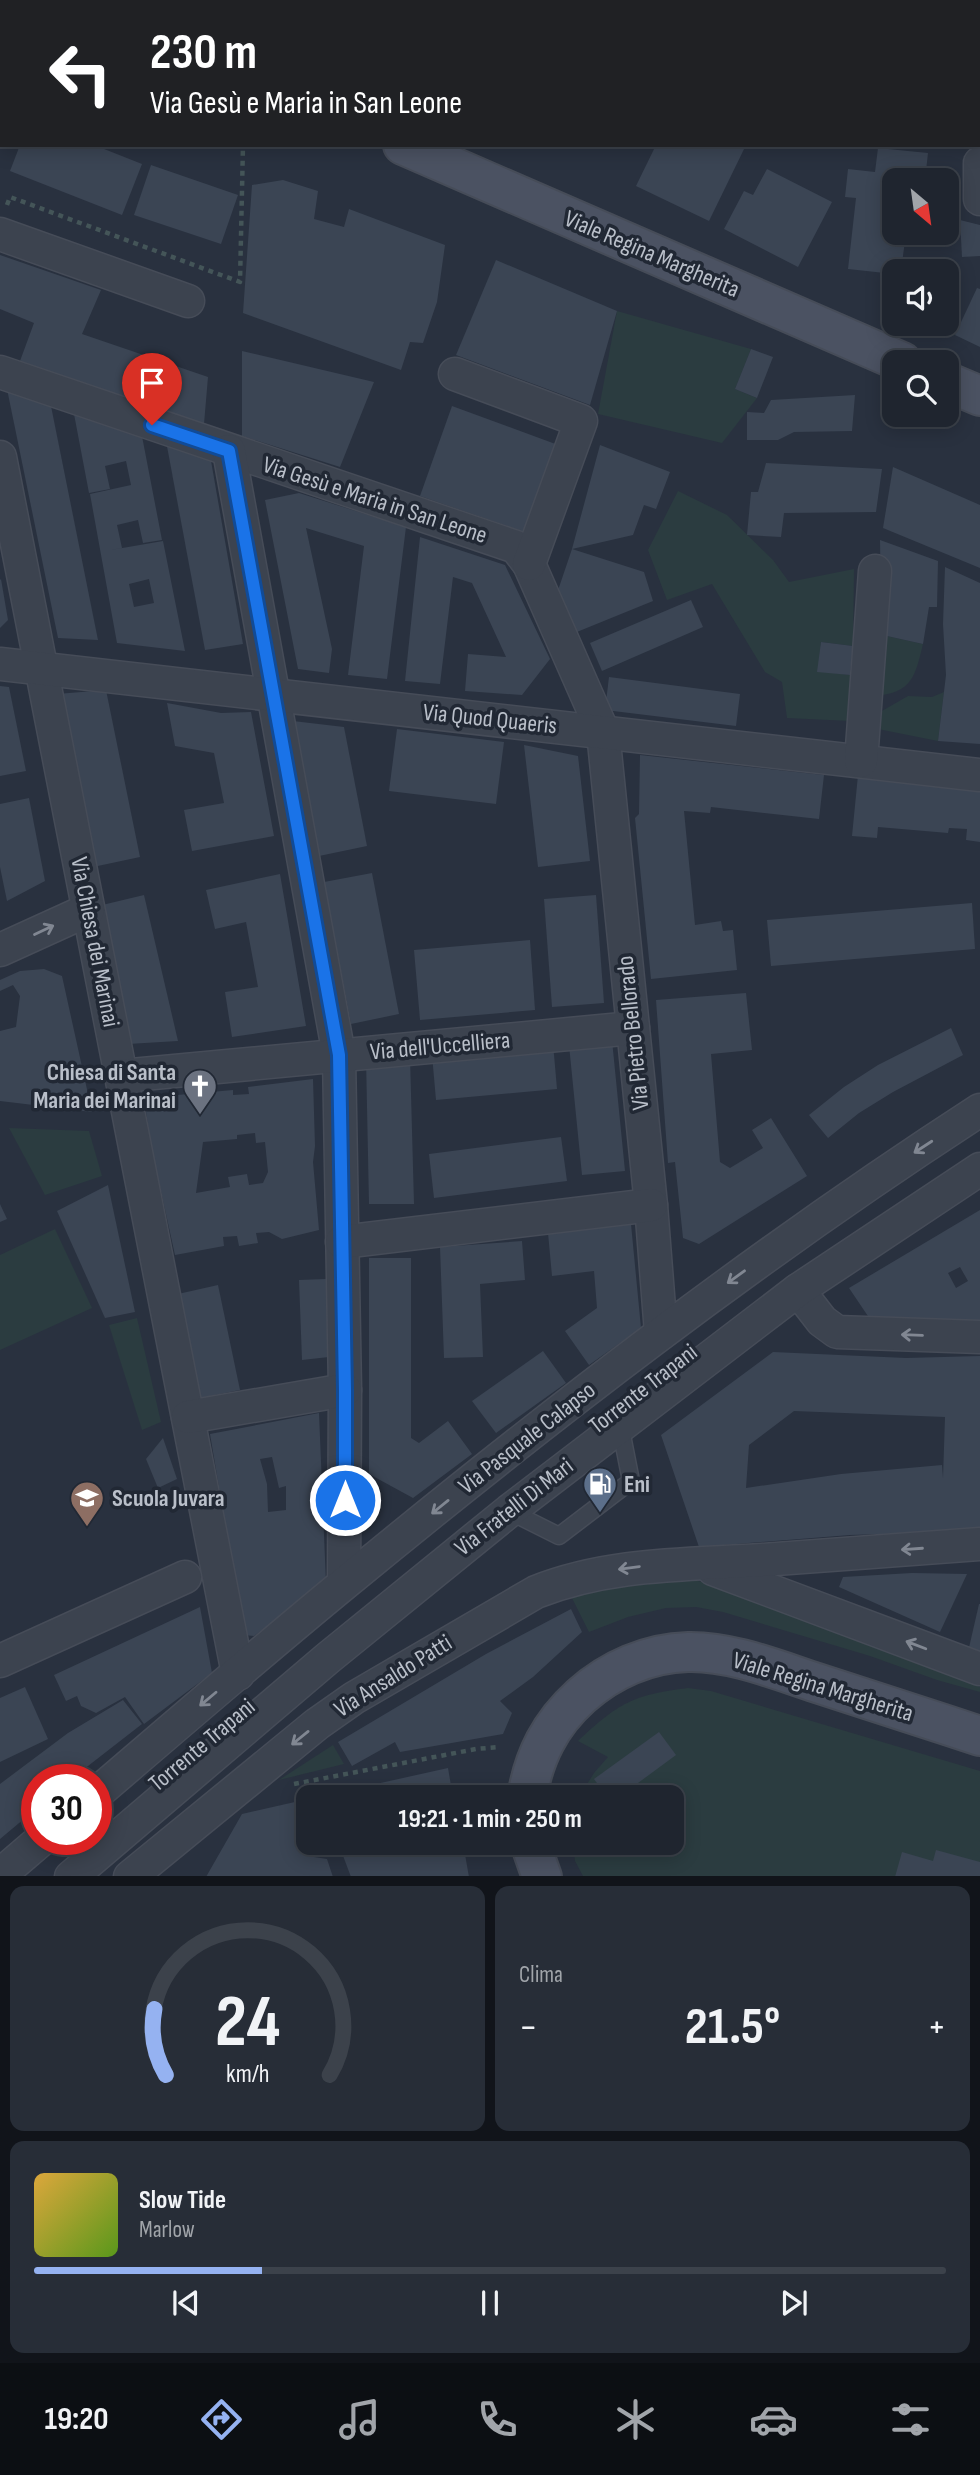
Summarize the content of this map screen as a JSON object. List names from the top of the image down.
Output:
{
  "streets": {
    "main road": ["Viale Regina Margherita"],
    "street": [
      "Via Gesù e Maria in San Leone",
      "Via Quod Quaeris",
      "Via Chiesa dei Marinai",
      "Via Pietro Bellorado",
      "Via dell'Uccelliera",
      "Torrente Trapani",
      "Via Pasquale Calapso",
      "Via Fratelli Di Mari",
      "Via Ansaldo Patti"
    ]
  },
  "crossings": [
    ["Via Gesù e Maria in San Leone", "Via Quod Quaeris"],
    ["Via Gesù e Maria in San Leone", "Via Pietro Bellorado"],
    ["Via Quod Quaeris", "Via Chiesa dei Marinai"],
    ["Via Quod Quaeris", "Via Pietro Bellorado"],
    ["Via Chiesa dei Marinai", "Via dell'Uccelliera"],
    ["Via Chiesa dei Marinai", "Via Pasquale Calapso"],
    ["Via Pietro Bellorado", "Via dell'Uccelliera"],
    ["Via Pietro Bellorado", "Via Pasquale Calapso"]
  ],
  "one_way": ["Via Pasquale Calapso", "Via Ansaldo Patti"],
  "places": {
    "church": ["Chiesa di Santa Maria dei Marinai"],
    "fuel station": ["Eni"],
    "school or university": ["Scuola Juvara"]
  },
  "north": "bottom right",
  "page": {
    "turn": ["230 m", "Via Gesù e Maria in San Leone"],
    "limit": "30",
    "trip": "19:21 · 1 min · 250 m",
    "tile": "Clima",
    "heat": ["−", "21.5°", "+"],
    "song": ["Slow Tide", "Marlow"],
    "tabs": "19:20",
    "gauge": ["24", "km/h"]
  }
}
